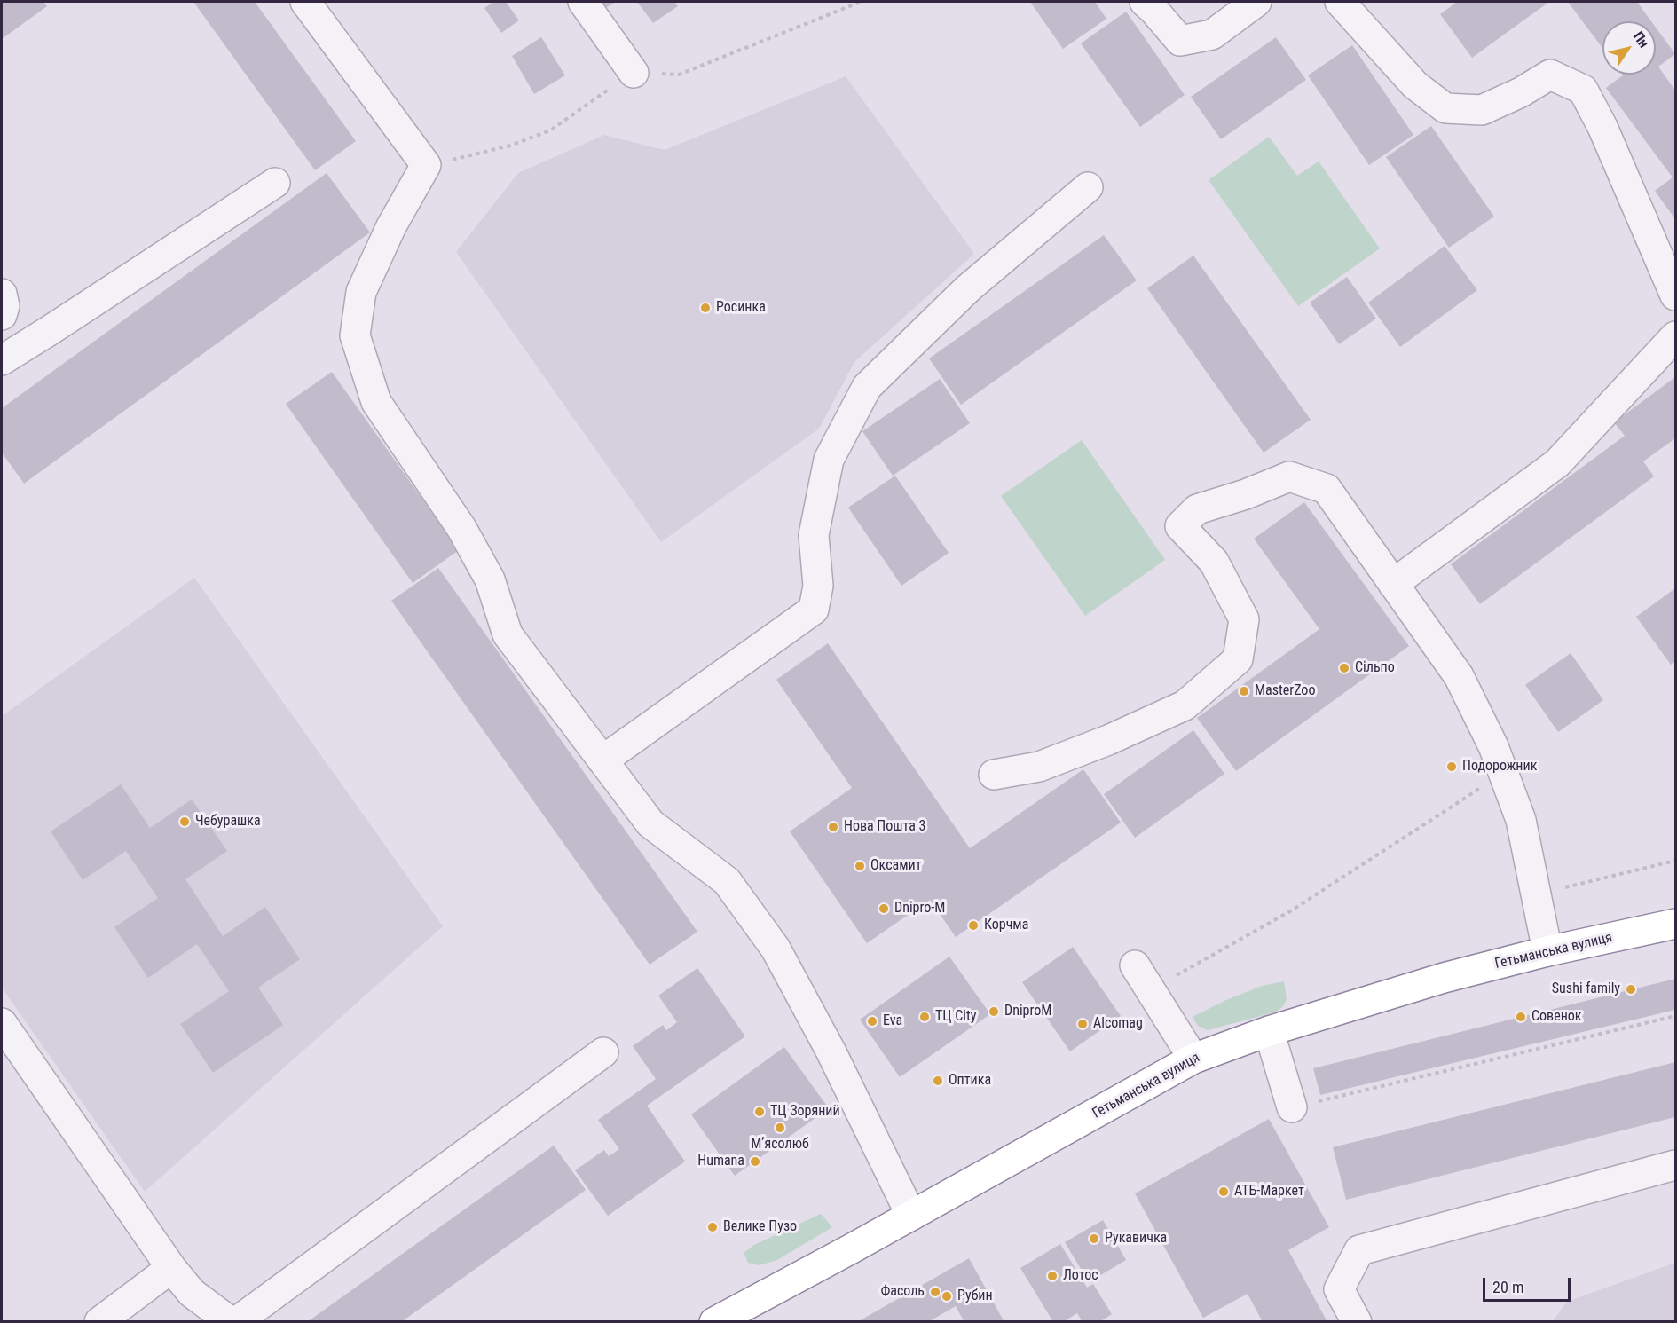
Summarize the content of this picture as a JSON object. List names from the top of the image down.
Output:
{
  "streets": {
    "highway": ["Гетьманська вулиця"]
  },
  "places": [
    "Росинка",
    "Сільпо",
    "MasterZoo",
    "Подорожник",
    "Чебурашка",
    "Нова Пошта 3",
    "Оксамит",
    "Dnipro-M",
    "Корчма",
    "Sushi family",
    "DniproM",
    "ТЦ City",
    "Совенок",
    "Eva",
    "Alcomag",
    "Оптика",
    "ТЦ Зоряний",
    "Мʼясолюб",
    "Humana",
    "АТБ-Маркет",
    "Велике Пузо",
    "Рукавичка",
    "Лотос",
    "Фасоль",
    "Рубин"
  ],
  "scale_bar": "20 m",
  "north": "top right"
}
